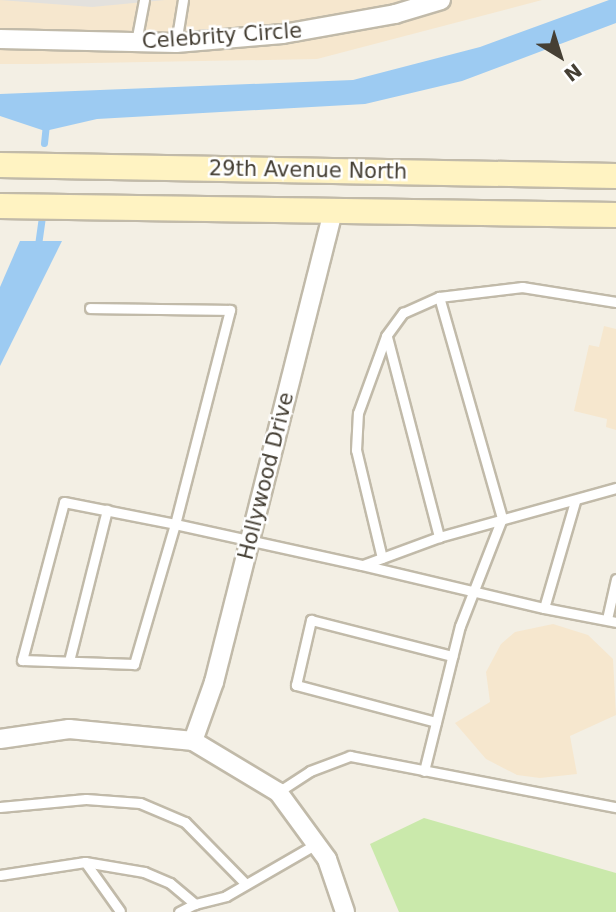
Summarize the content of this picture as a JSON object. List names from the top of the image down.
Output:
{
  "streets": {
    "main road": ["29th Avenue North"],
    "street": ["Celebrity Circle", "Hollywood Drive"]
  },
  "crossings": [
    ["29th Avenue North", "Hollywood Drive"]
  ],
  "north": "bottom right"
}
